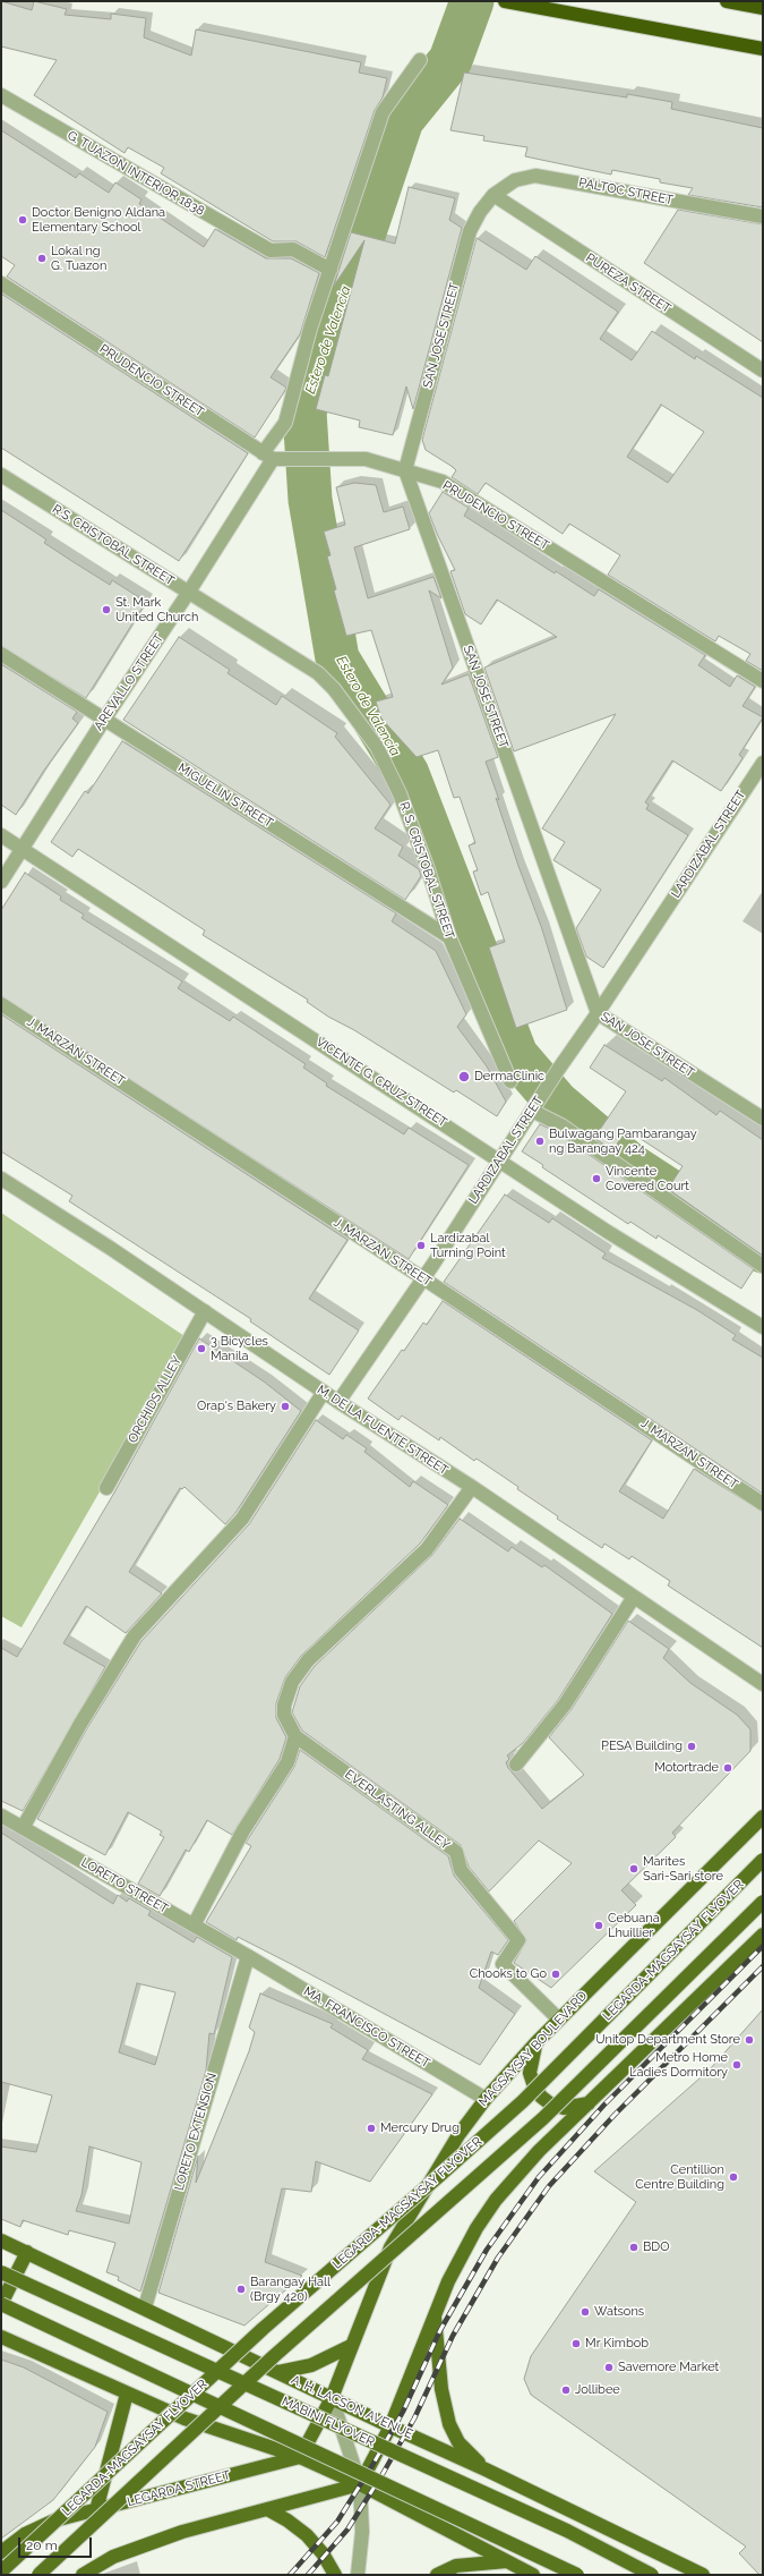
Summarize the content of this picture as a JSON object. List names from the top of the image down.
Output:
{
  "streets": {
    "main road": [
      "LEGARDA-MAGSAYSAY FLYOVER",
      "MAGSAYSAY BOULEVARD",
      "A. H. LACSON AVENUE",
      "MABINI FLYOVER",
      "LEGARDA STREET"
    ],
    "street": [
      "G. TUAZON INTERIOR 1838",
      "PALTOC STREET",
      "PUREZA STREET",
      "SAN JOSE STREET",
      "PRUDENCIO STREET",
      "R.S. CRISTOBAL STREET",
      "AREVALLO STREET",
      "MIGUELIN STREET",
      "LARDIZABAL STREET",
      "R. S. CRISTOBAL STREET",
      "J. MARZAN STREET",
      "VICENTE G. CRUZ STREET",
      "ORCHIDS ALLEY",
      "M. DE LA FUENTE STREET",
      "EVERLASTING ALLEY",
      "LORETO STREET",
      "MA. FRANCISCO STREET",
      "LORETO EXTENSION"
    ]
  },
  "crossings": [
    ["G. TUAZON INTERIOR 1838", "AREVALLO STREET"],
    ["PALTOC STREET", "PUREZA STREET"],
    ["PALTOC STREET", "SAN JOSE STREET"],
    ["PUREZA STREET", "SAN JOSE STREET"],
    ["SAN JOSE STREET", "PRUDENCIO STREET"],
    ["SAN JOSE STREET", "LARDIZABAL STREET"],
    ["PRUDENCIO STREET", "AREVALLO STREET"],
    ["R.S. CRISTOBAL STREET", "AREVALLO STREET"],
    ["R.S. CRISTOBAL STREET", "R. S. CRISTOBAL STREET"],
    ["AREVALLO STREET", "MIGUELIN STREET"],
    ["AREVALLO STREET", "VICENTE G. CRUZ STREET"],
    ["MIGUELIN STREET", "R. S. CRISTOBAL STREET"],
    ["LARDIZABAL STREET", "J. MARZAN STREET"],
    ["LARDIZABAL STREET", "VICENTE G. CRUZ STREET"],
    ["LARDIZABAL STREET", "M. DE LA FUENTE STREET"],
    ["ORCHIDS ALLEY", "M. DE LA FUENTE STREET"],
    ["EVERLASTING ALLEY", "MAGSAYSAY BOULEVARD"],
    ["LORETO STREET", "MA. FRANCISCO STREET"],
    ["LORETO STREET", "LORETO EXTENSION"],
    ["MA. FRANCISCO STREET", "MAGSAYSAY BOULEVARD"],
    ["MA. FRANCISCO STREET", "LORETO EXTENSION"],
    ["MAGSAYSAY BOULEVARD", "A. H. LACSON AVENUE"],
    ["LORETO EXTENSION", "A. H. LACSON AVENUE"]
  ],
  "water": ["Estero de Valencia"],
  "places": [
    "Doctor Benigno Aldana Elementary School",
    "Lokal ng G. Tuazon",
    "St. Mark United Church",
    "DermaClinic",
    "Bulwagang Pambarangay ng Barangay 424",
    "Vincente Covered Court",
    "Lardizabal Turning Point",
    "3 Bicycles Manila",
    "Orap's Bakery",
    "PESA Building",
    "Motortrade",
    "Marites Sari-Sari store",
    "Cebuana Lhuillier",
    "Chooks to Go",
    "Unitop Department Store",
    "Metro Home Ladies Dormitory",
    "Mercury Drug",
    "Centillion Centre Building",
    "BDO",
    "Barangay Hall (Brgy 420)",
    "Watsons",
    "Mr Kimbob",
    "Savemore Market",
    "Jollibee"
  ],
  "scale_bar": "20 m"
}
